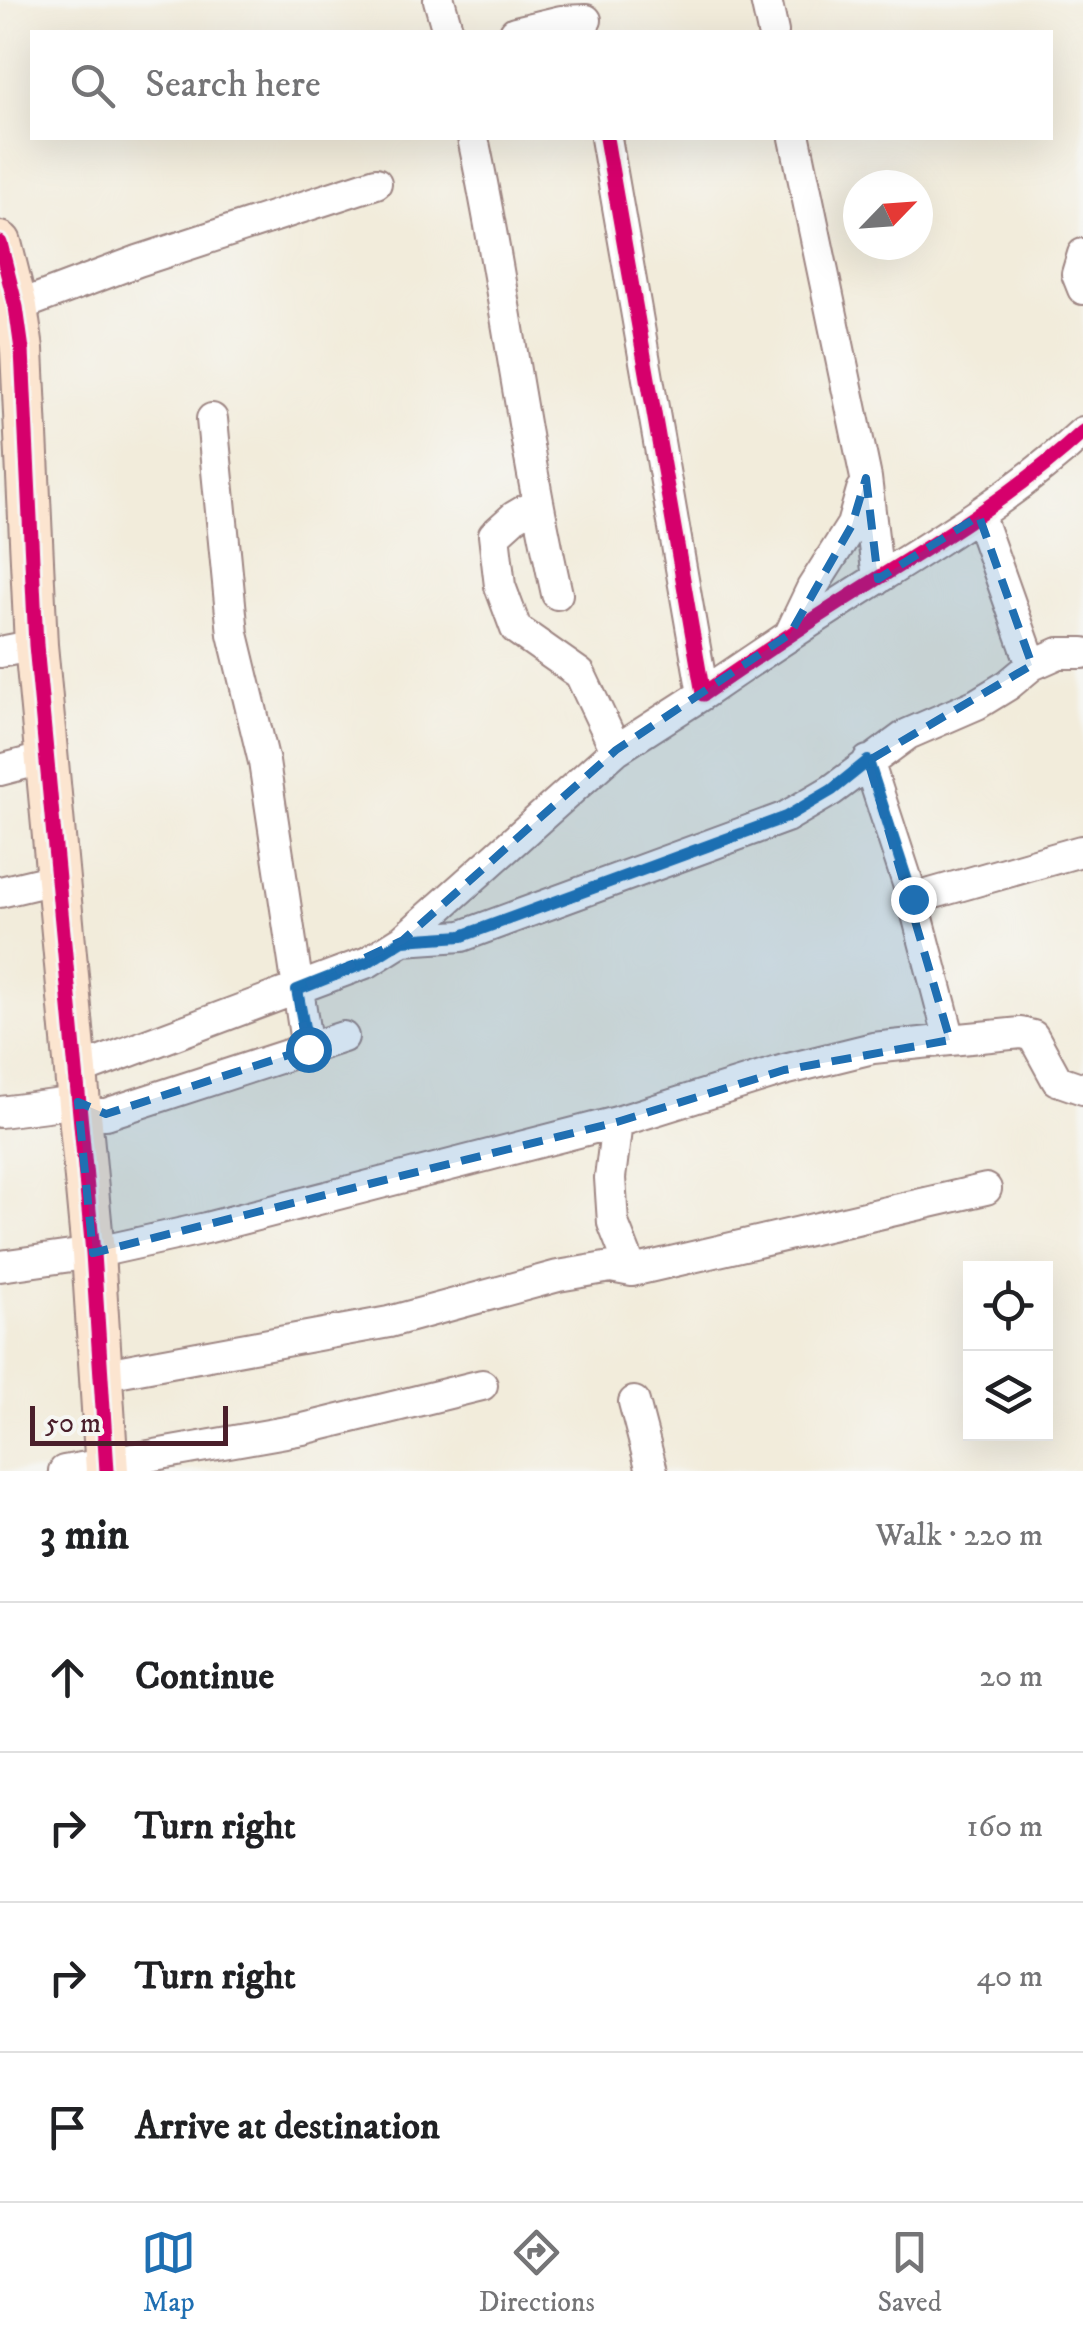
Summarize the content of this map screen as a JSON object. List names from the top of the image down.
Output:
{
  "scale_bar": "50 m",
  "north": "top right",
  "page": {
    "search": "Search here",
    "scale": "50 m",
    "heading": ["3 min", "Walk · 220 m"],
    "list": [
      ["Continue", "20 m"],
      ["Turn right", "160 m"],
      ["Turn right", "40 m"],
      "Arrive at destination"
    ],
    "nav": ["Map", "Directions", "Saved"]
  }
}
